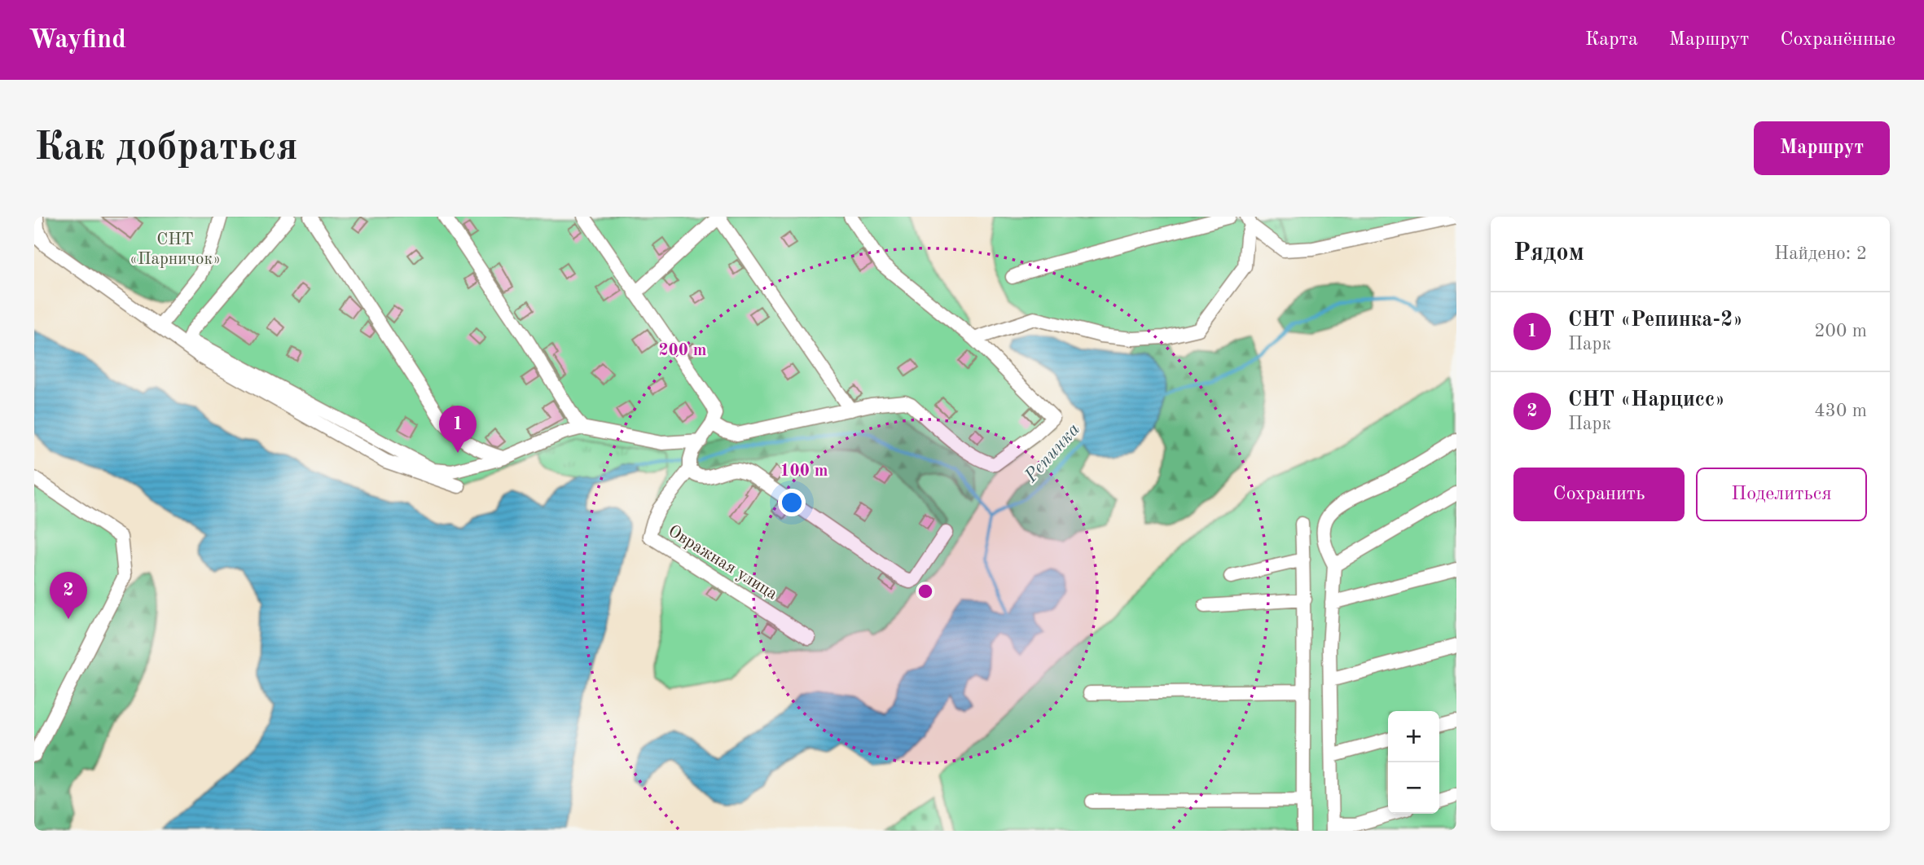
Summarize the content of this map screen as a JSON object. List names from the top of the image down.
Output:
{
  "streets": {
    "street": ["Овражная улица"]
  },
  "water": ["Репинка"],
  "parks": ["СНТ «Парничок»"],
  "page": {
    "header": "Wayfind",
    "nav": ["Карта", "Маршрут", "Сохранённые"],
    "buttons": [
      "Маршрут",
      ["Сохранить", "Поделиться"]
    ],
    "title": "Как добраться",
    "heading": ["Рядом", "Найдено: 2"],
    "list": [
      {
        "mark": "1",
        "name": "СНТ «Репинка-2»",
        "note": "Парк",
        "value": "200 m"
      },
      {
        "mark": "2",
        "name": "СНТ «Нарцисс»",
        "note": "Парк",
        "value": "430 m"
      }
    ],
    "pins": ["1", "2"],
    "map_buttons": ["+", "−"]
  },
  "rings": ["200 m", "100 m"]
}
